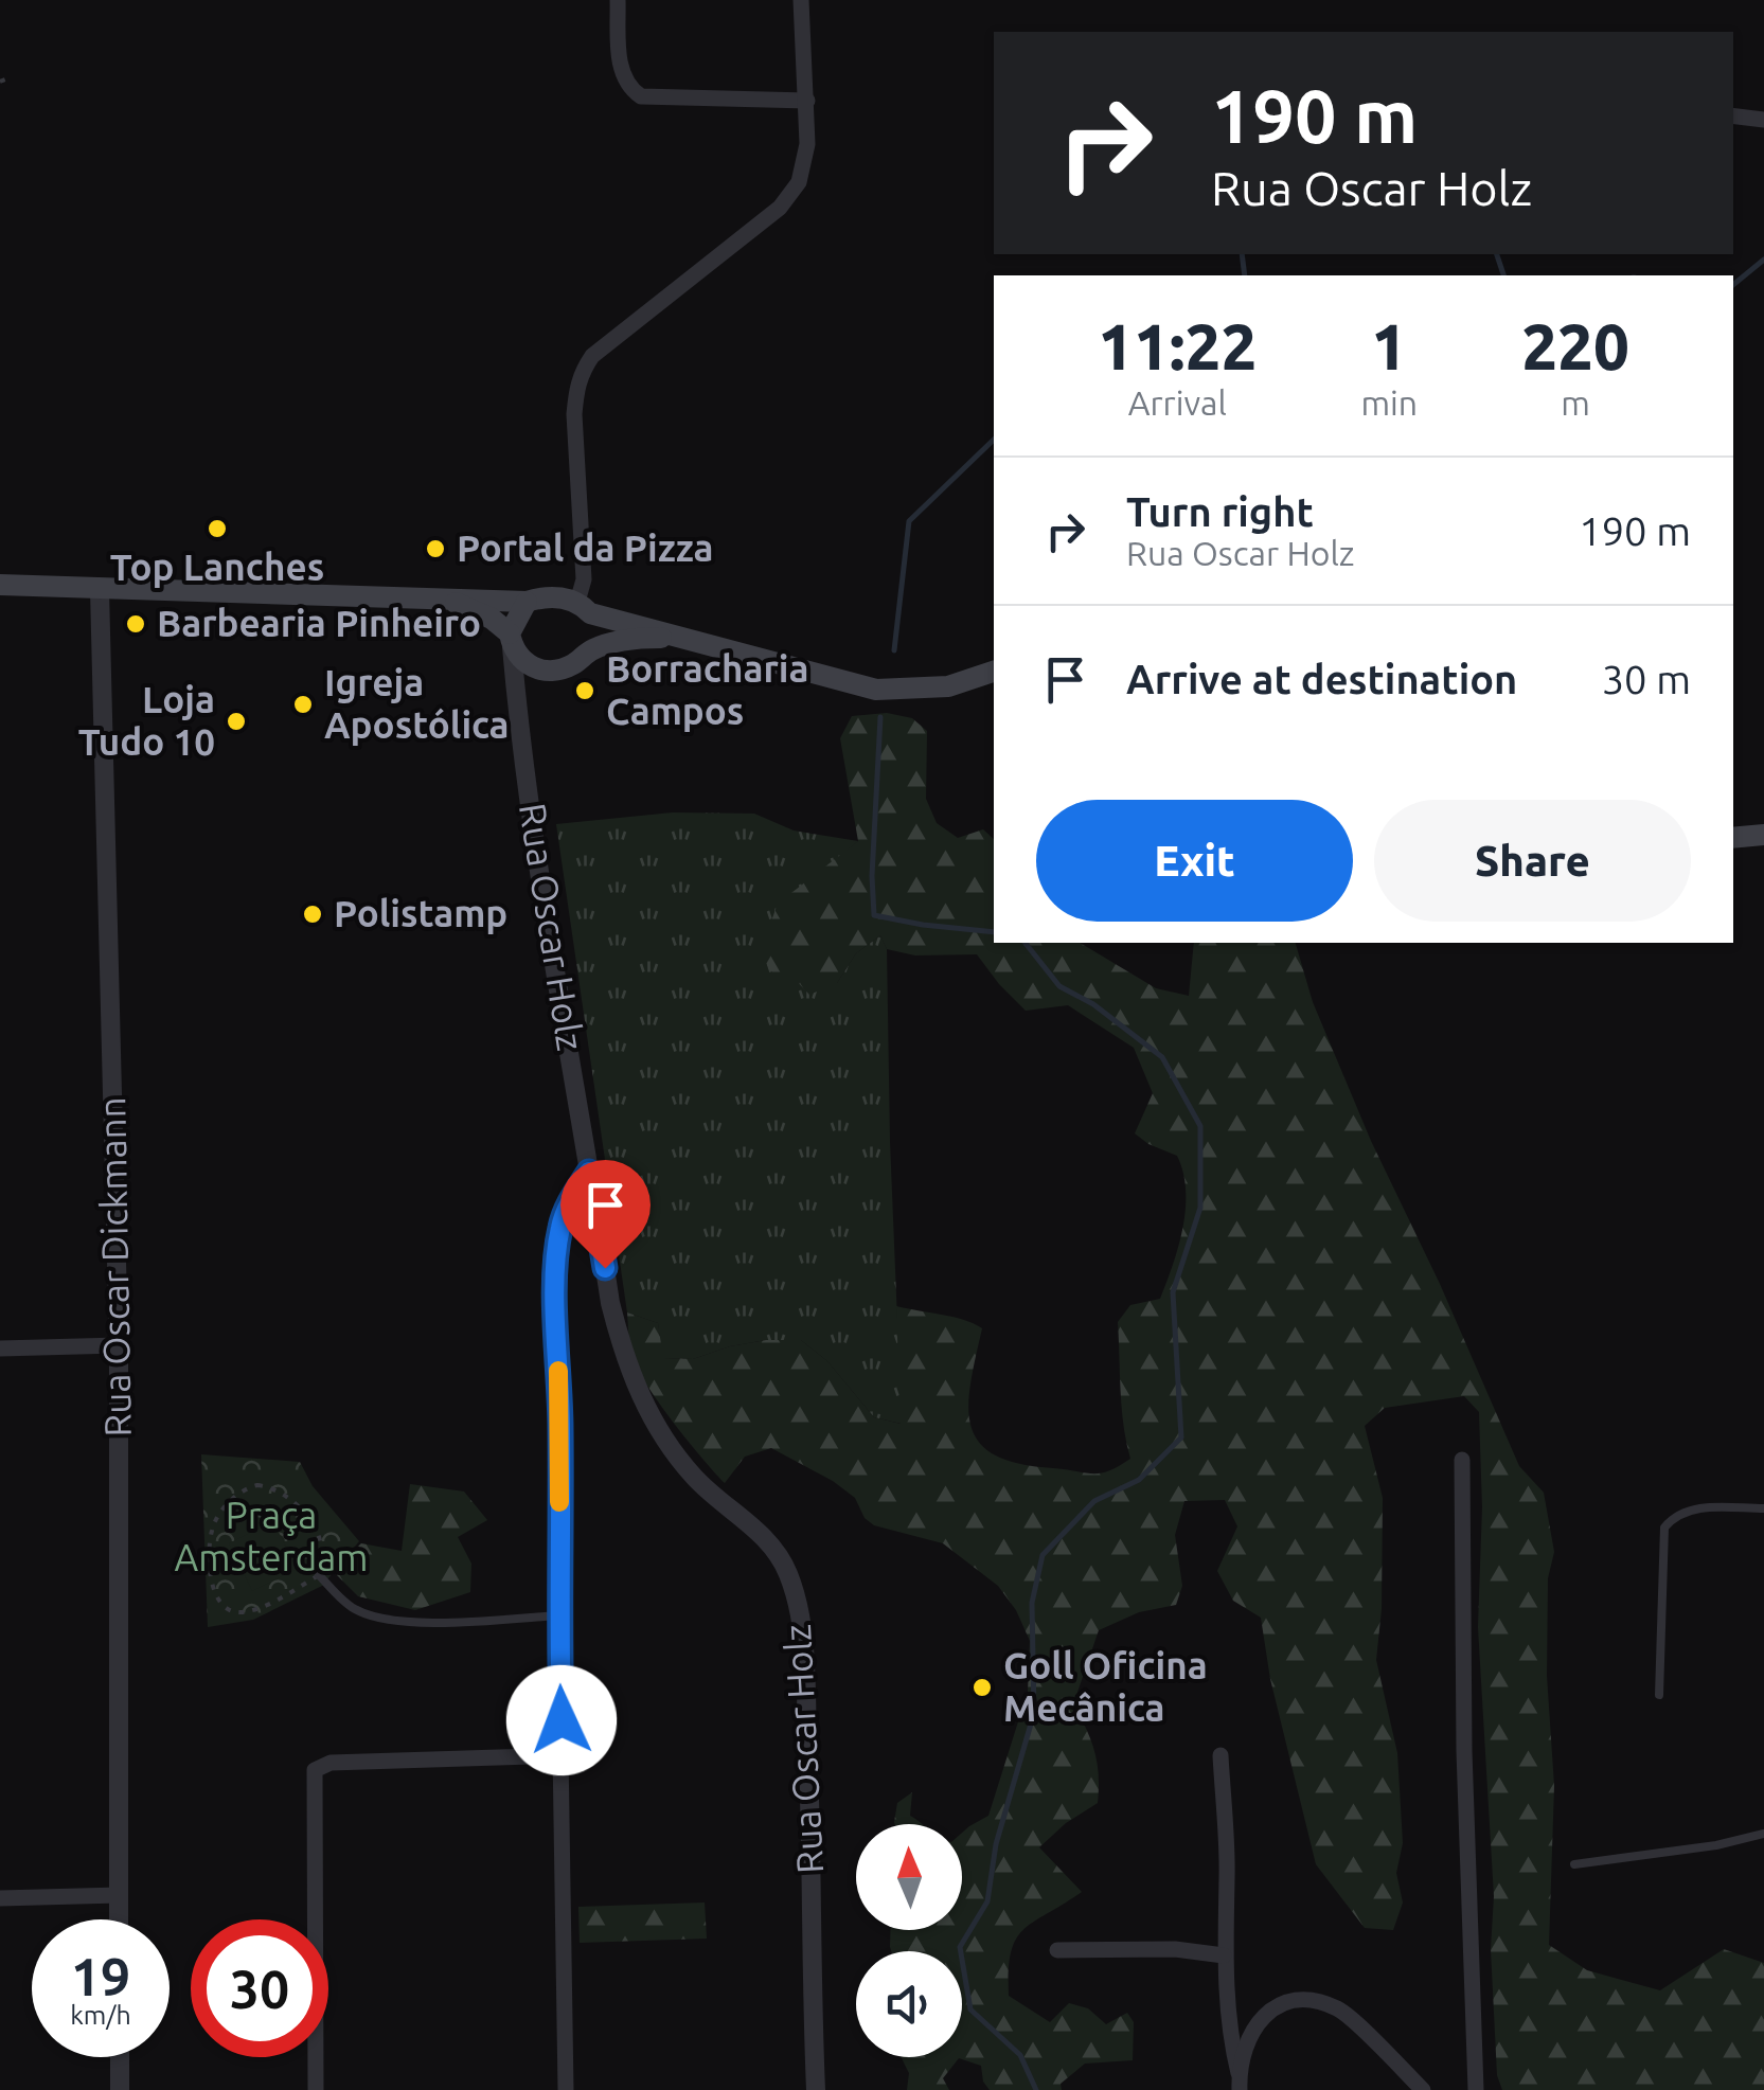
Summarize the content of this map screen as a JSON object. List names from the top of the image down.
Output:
{
  "streets": {
    "street": ["Rua Oscar Holz", "Rua Oscar Dickmann"]
  },
  "parks": ["Praça Amsterdam"],
  "places": [
    "Top Lanches",
    "Portal da Pizza",
    "Barbearia Pinheiro",
    "Borracharia Campos",
    "Igreja Apostólica",
    "Loja Tudo 10",
    "Polistamp",
    "Goll Oficina Mecânica"
  ],
  "north": "top",
  "page": {
    "turn": ["190 m", "Rua Oscar Holz"],
    "eta": [
      "11:22",
      "Arrival",
      "1",
      "min",
      "220",
      "m"
    ],
    "list": [
      {
        "name": "Turn right",
        "note": "Rua Oscar Holz",
        "value": "190 m"
      },
      {
        "name": "Arrive at destination",
        "value": "30 m"
      }
    ],
    "buttons": ["Exit", "Share"],
    "speed": "19 km/h",
    "limit": "30"
  }
}
